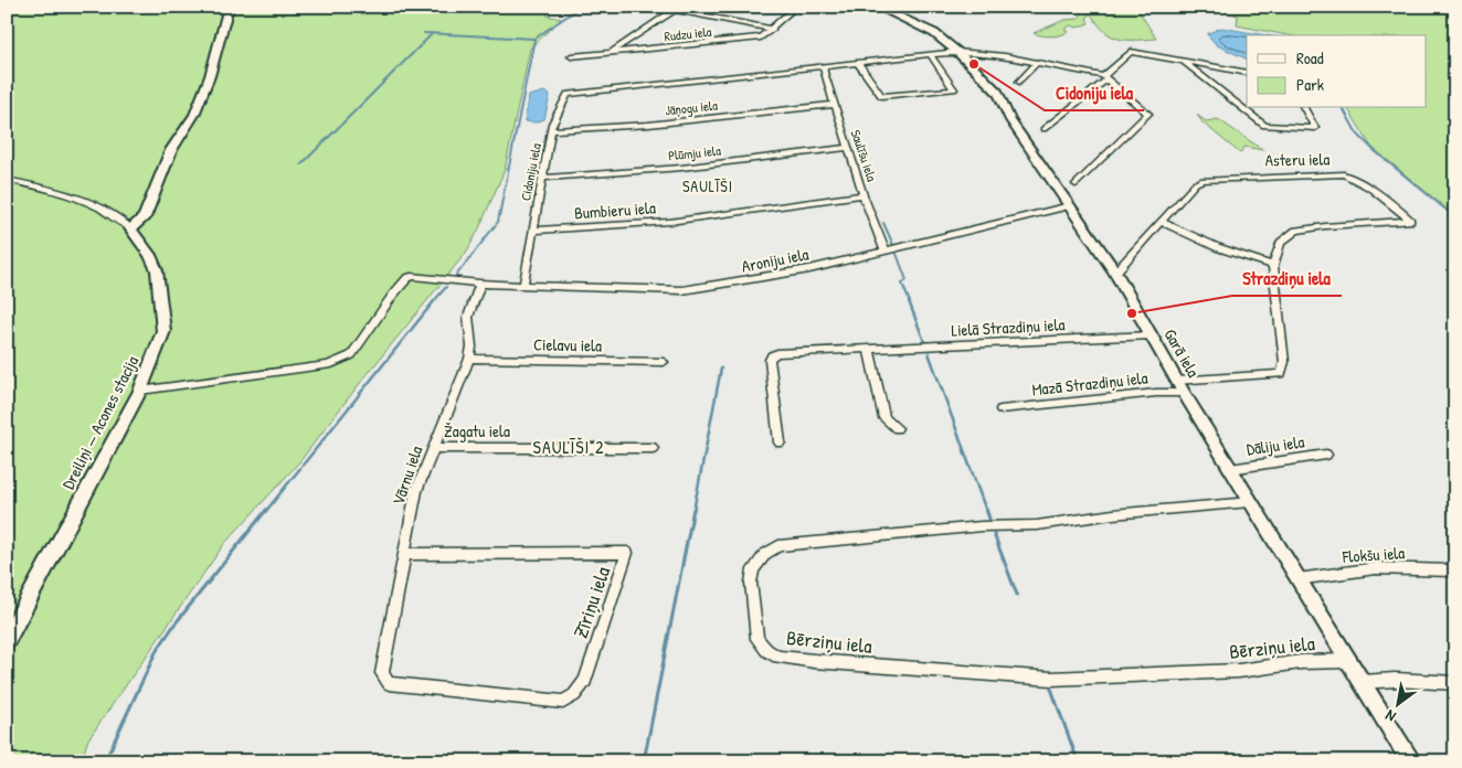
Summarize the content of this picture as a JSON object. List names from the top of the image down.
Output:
{
  "streets": {
    "street": [
      "Rudzu iela",
      "Jāņogu iela",
      "Plūmju iela",
      "Saulīšu iela",
      "Asteru iela",
      "Cidoniju iela",
      "Bumbieru iela",
      "Aroniju iela",
      "Lielā Strazdiņu iela",
      "Cielavu iela",
      "Garā iela",
      "Mazā Strazdiņu iela",
      "Dreiliņi — Acones stacija",
      "Žagatu iela",
      "Dāliju iela",
      "Vārnu iela",
      "Flokšu iela",
      "Zīriņu iela",
      "Bērziņu iela"
    ]
  },
  "crossings": [
    ["Jāņogu iela", "Saulīšu iela"],
    ["Jāņogu iela", "Cidoniju iela"],
    ["Plūmju iela", "Saulīšu iela"],
    ["Plūmju iela", "Cidoniju iela"],
    ["Saulīšu iela", "Cidoniju iela"],
    ["Saulīšu iela", "Bumbieru iela"],
    ["Saulīšu iela", "Aroniju iela"],
    ["Asteru iela", "Garā iela"],
    ["Asteru iela", "Mazā Strazdiņu iela"],
    ["Cidoniju iela", "Bumbieru iela"],
    ["Cidoniju iela", "Aroniju iela"],
    ["Cidoniju iela", "Garā iela"],
    ["Aroniju iela", "Garā iela"],
    ["Aroniju iela", "Vārnu iela"],
    ["Lielā Strazdiņu iela", "Garā iela"],
    ["Cielavu iela", "Vārnu iela"],
    ["Garā iela", "Mazā Strazdiņu iela"],
    ["Garā iela", "Dāliju iela"],
    ["Garā iela", "Flokšu iela"],
    ["Garā iela", "Bērziņu iela"],
    ["Žagatu iela", "Vārnu iela"],
    ["Vārnu iela", "Zīriņu iela"]
  ],
  "districts": ["SAULĪŠI", "SAULĪŠI 2"],
  "places": ["Cidoniju iela", "Strazdiņu iela"],
  "legend": ["Road", "Park"],
  "north": "bottom left"
}
